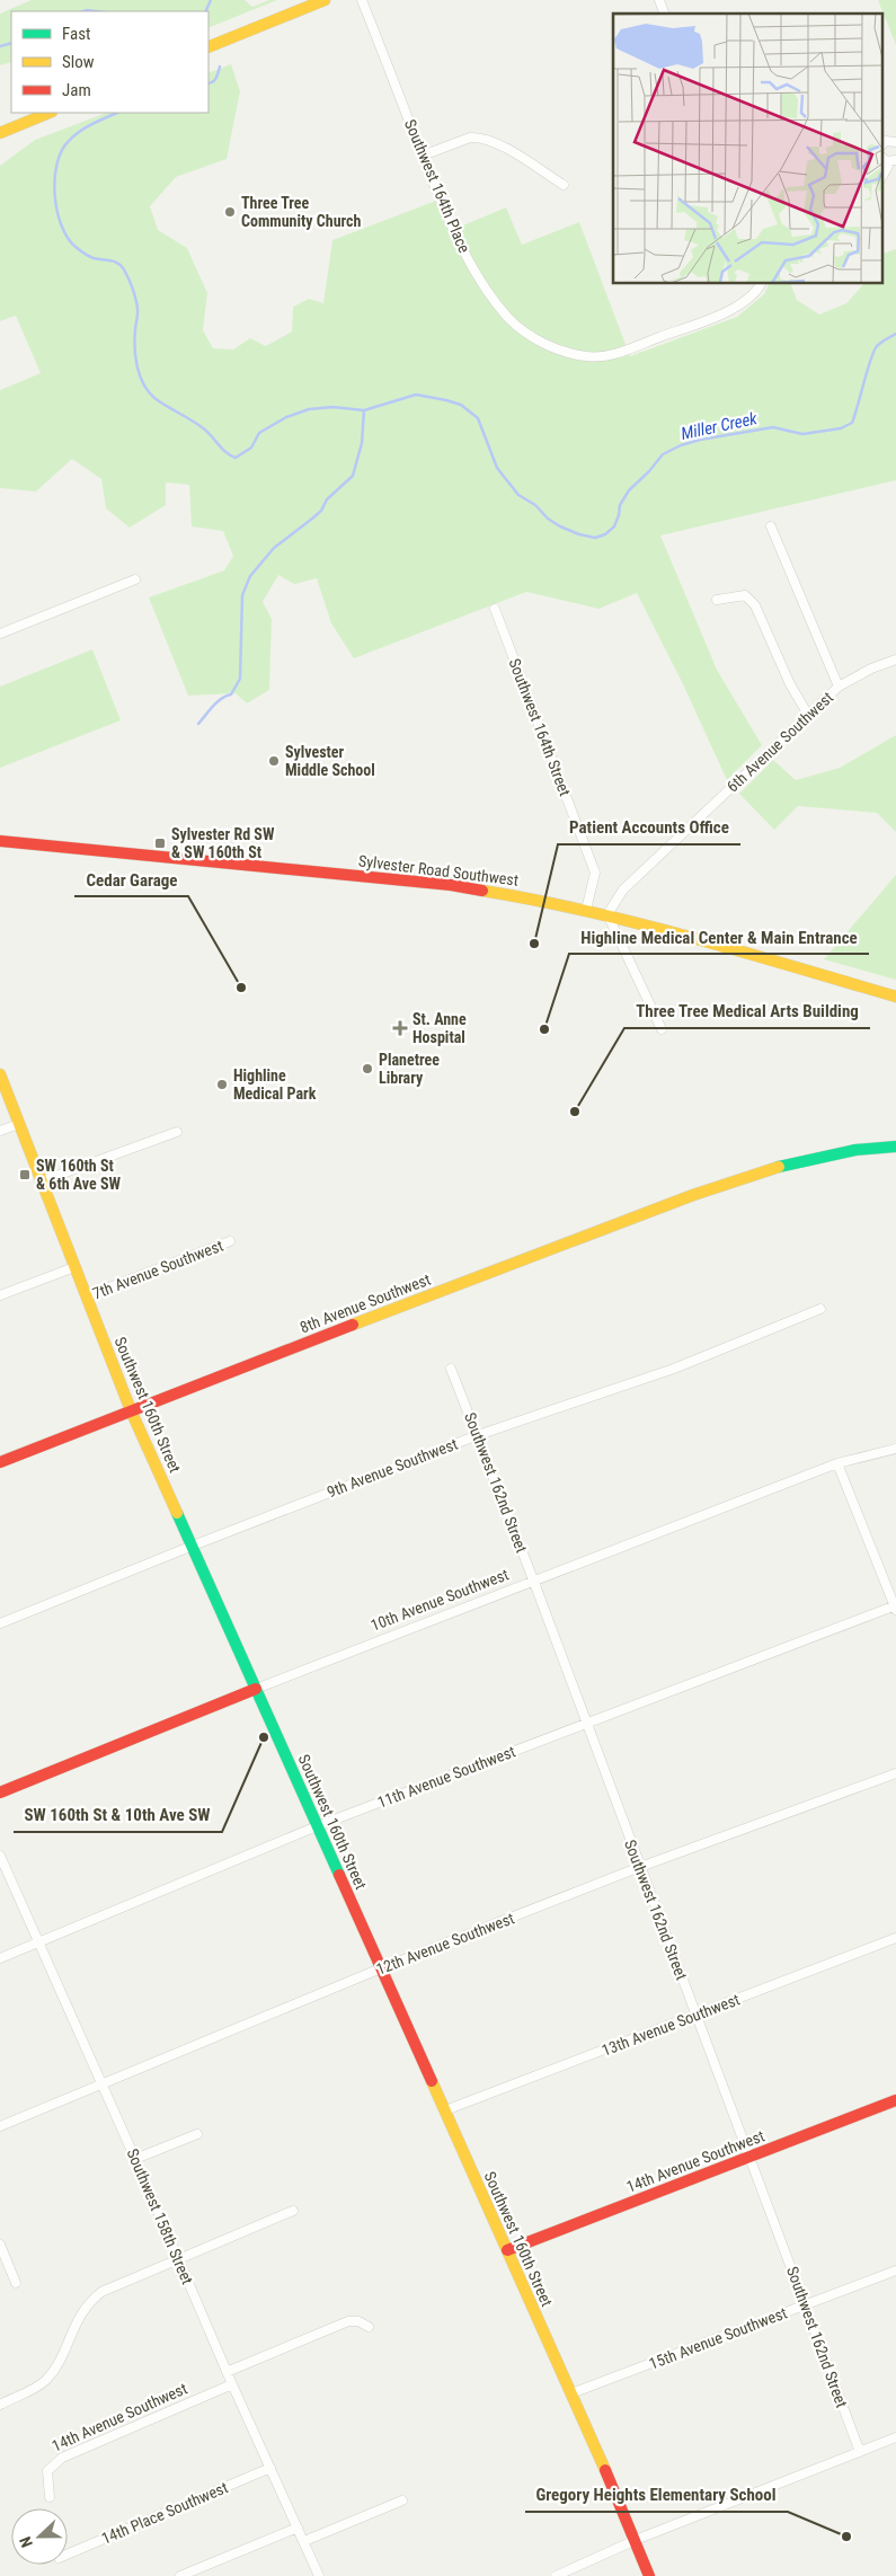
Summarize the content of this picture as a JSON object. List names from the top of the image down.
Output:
{
  "streets": {
    "street": [
      "Southwest 164th Place",
      "Southwest 164th Street",
      "6th Avenue Southwest",
      "Sylvester Road Southwest",
      "7th Avenue Southwest",
      "8th Avenue Southwest",
      "Southwest 160th Street",
      "9th Avenue Southwest",
      "Southwest 162nd Street",
      "10th Avenue Southwest",
      "11th Avenue Southwest",
      "12th Avenue Southwest",
      "13th Avenue Southwest",
      "14th Avenue Southwest",
      "Southwest 158th Street",
      "15th Avenue Southwest",
      "14th Place Southwest"
    ]
  },
  "crossings": [
    ["Southwest 164th Street", "Sylvester Road Southwest"],
    ["6th Avenue Southwest", "Sylvester Road Southwest"],
    ["7th Avenue Southwest", "Southwest 160th Street"],
    ["8th Avenue Southwest", "Southwest 160th Street"],
    ["Southwest 160th Street", "9th Avenue Southwest"],
    ["Southwest 160th Street", "10th Avenue Southwest"],
    ["Southwest 160th Street", "11th Avenue Southwest"],
    ["Southwest 160th Street", "12th Avenue Southwest"],
    ["Southwest 160th Street", "13th Avenue Southwest"],
    ["Southwest 160th Street", "14th Avenue Southwest"],
    ["Southwest 160th Street", "15th Avenue Southwest"],
    ["9th Avenue Southwest", "Southwest 162nd Street"],
    ["Southwest 162nd Street", "10th Avenue Southwest"],
    ["Southwest 162nd Street", "11th Avenue Southwest"],
    ["Southwest 162nd Street", "12th Avenue Southwest"],
    ["Southwest 162nd Street", "13th Avenue Southwest"],
    ["Southwest 162nd Street", "14th Avenue Southwest"],
    ["Southwest 162nd Street", "15th Avenue Southwest"],
    ["11th Avenue Southwest", "Southwest 158th Street"],
    ["12th Avenue Southwest", "Southwest 158th Street"],
    ["14th Avenue Southwest", "Southwest 158th Street"],
    ["Southwest 158th Street", "14th Place Southwest"]
  ],
  "water": ["Miller Creek"],
  "places": {
    "other": [
      "Three Tree Community Church",
      "Sylvester Middle School",
      "Patient Accounts Office",
      "Cedar Garage",
      "Highline Medical Center & Main Entrance",
      "Planetree Library",
      "Highline Medical Park",
      "Three Tree Medical Arts Building",
      "SW 160th St & 10th Ave SW",
      "Gregory Heights Elementary School"
    ],
    "transit": ["Sylvester Rd SW & SW 160th St", "SW 160th St & 6th Ave SW"],
    "health": ["St. Anne Hospital"]
  },
  "legend": ["Fast", "Slow", "Jam"],
  "north": "left"
}
